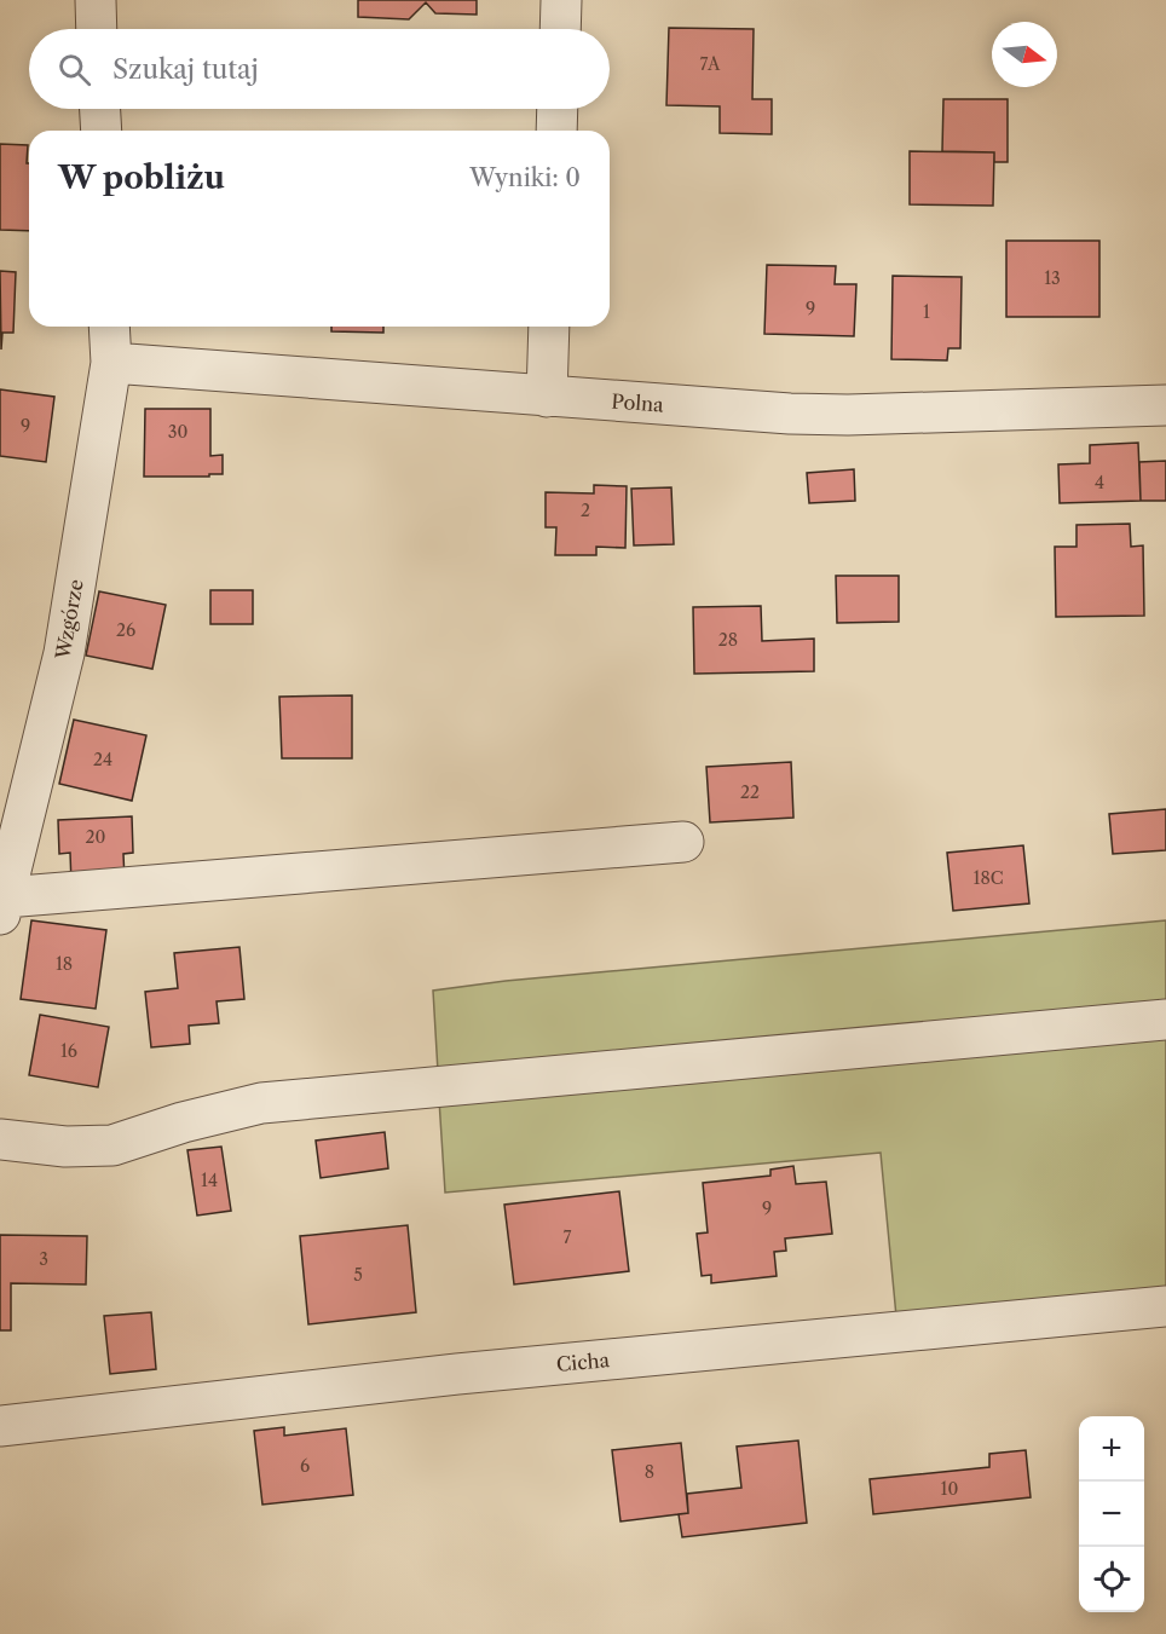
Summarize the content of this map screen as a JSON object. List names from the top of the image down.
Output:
{
  "streets": {
    "street": ["Polna", "Wzgórze", "Cicha"]
  },
  "crossings": [
    ["Polna", "Wzgórze"]
  ],
  "house_numbers": [
    "7A",
    "13",
    "9",
    "1",
    "9",
    "30",
    "4",
    "2",
    "26",
    "28",
    "24",
    "22",
    "20",
    "18C",
    "18",
    "16",
    "14",
    "9",
    "7",
    "3",
    "5",
    "6",
    "8",
    "10"
  ],
  "north": "right",
  "page": {
    "search": "Szukaj tutaj",
    "heading": ["W pobliżu", "Wyniki: 0"],
    "map_buttons": ["+", "−"]
  }
}
